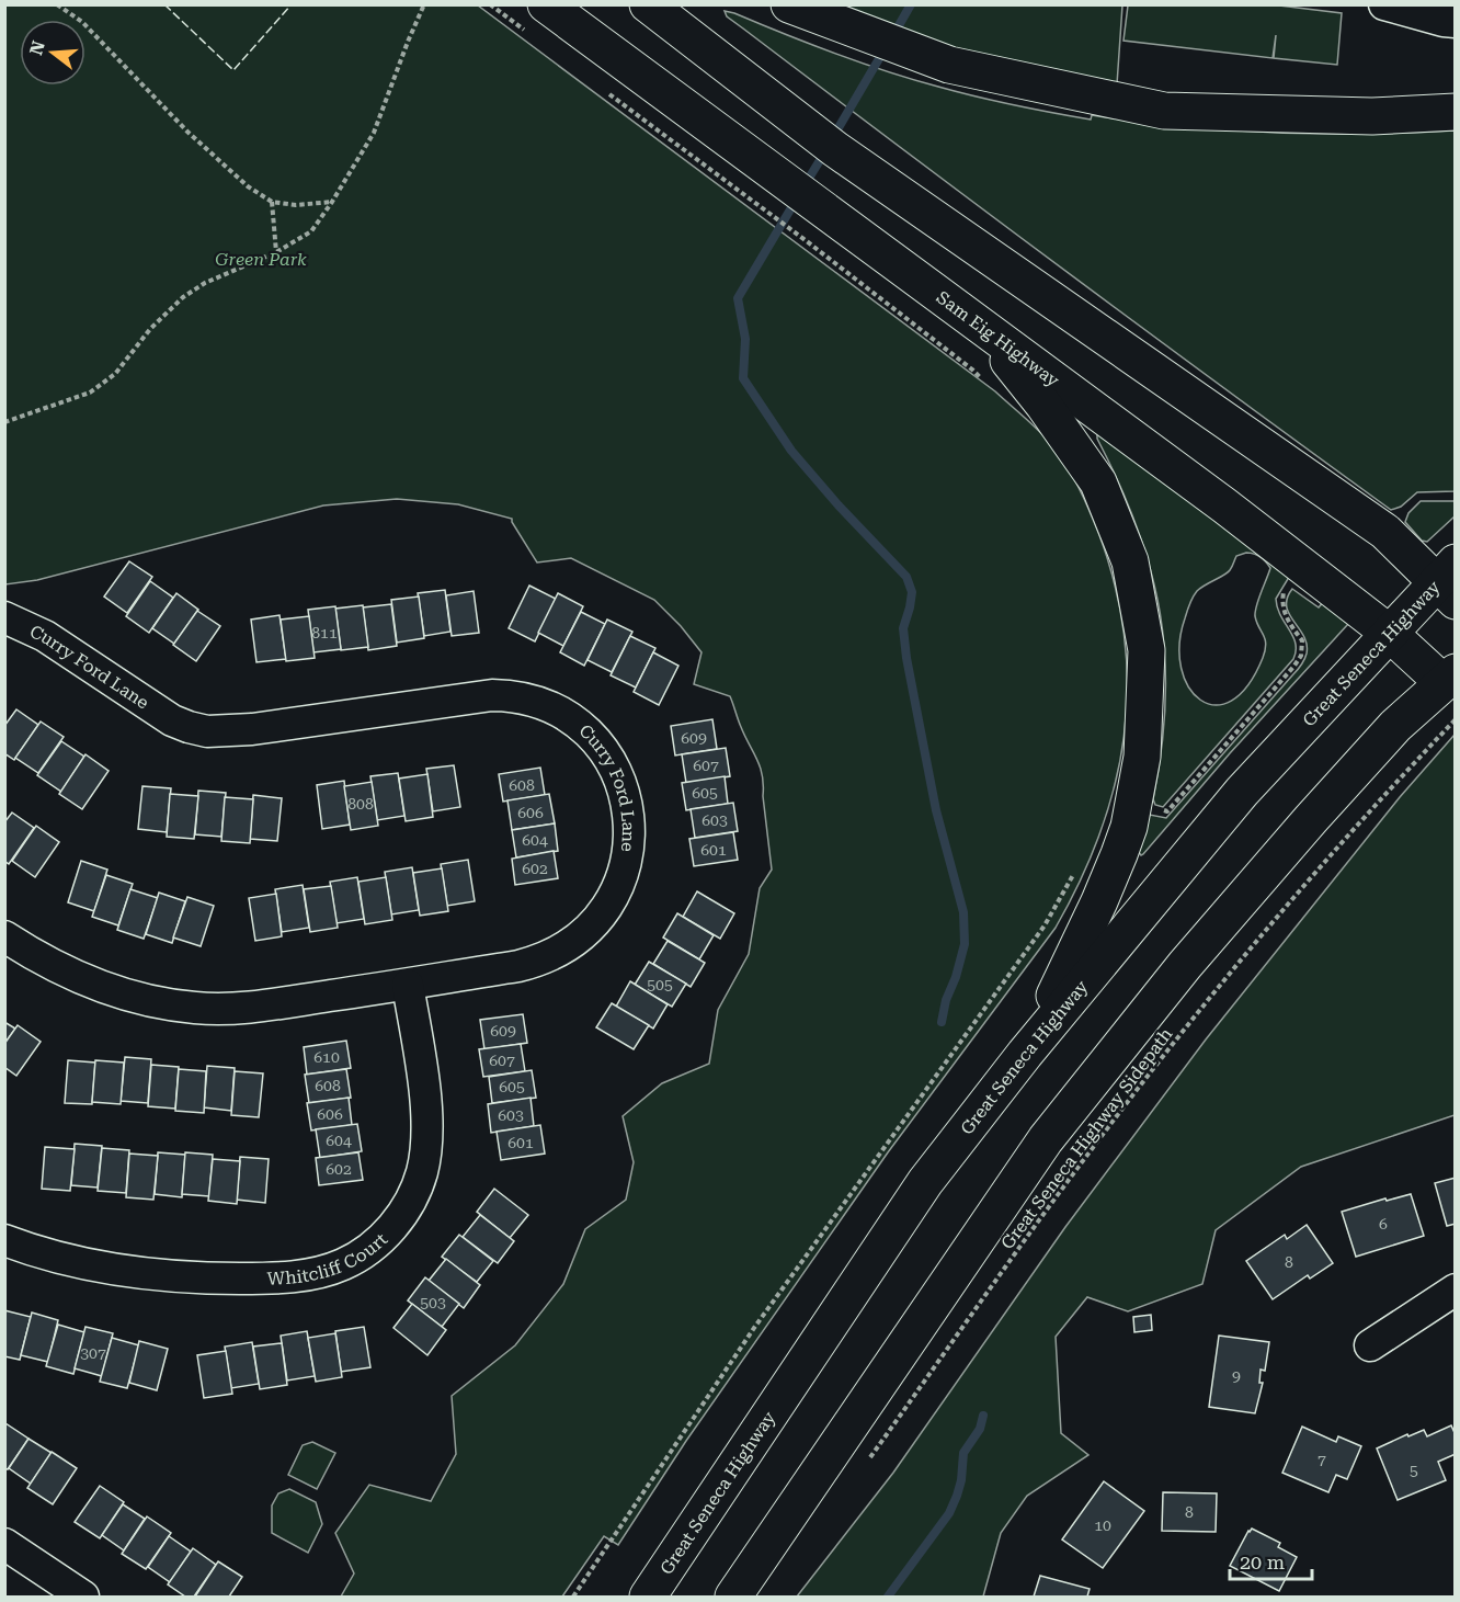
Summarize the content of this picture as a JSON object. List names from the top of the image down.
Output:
{
  "streets": {
    "main road": ["Sam Eig Highway", "Great Seneca Highway"],
    "street": ["Curry Ford Lane", "Whitcliff Court"],
    "path": ["Great Seneca Highway Sidepath"]
  },
  "crossings": [
    ["Sam Eig Highway", "Great Seneca Highway"],
    ["Curry Ford Lane", "Whitcliff Court"]
  ],
  "parks": ["Green Park"],
  "house_numbers": [
    "811",
    "609",
    "607",
    "608",
    "605",
    "808",
    "606",
    "603",
    "604",
    "601",
    "602",
    "505",
    "609",
    "610",
    "607",
    "608",
    "605",
    "606",
    "603",
    "604",
    "601",
    "602",
    "6",
    "8",
    "503",
    "307",
    "9",
    "7",
    "5",
    "8",
    "10"
  ],
  "scale_bar": "20 m",
  "north": "left"
}
